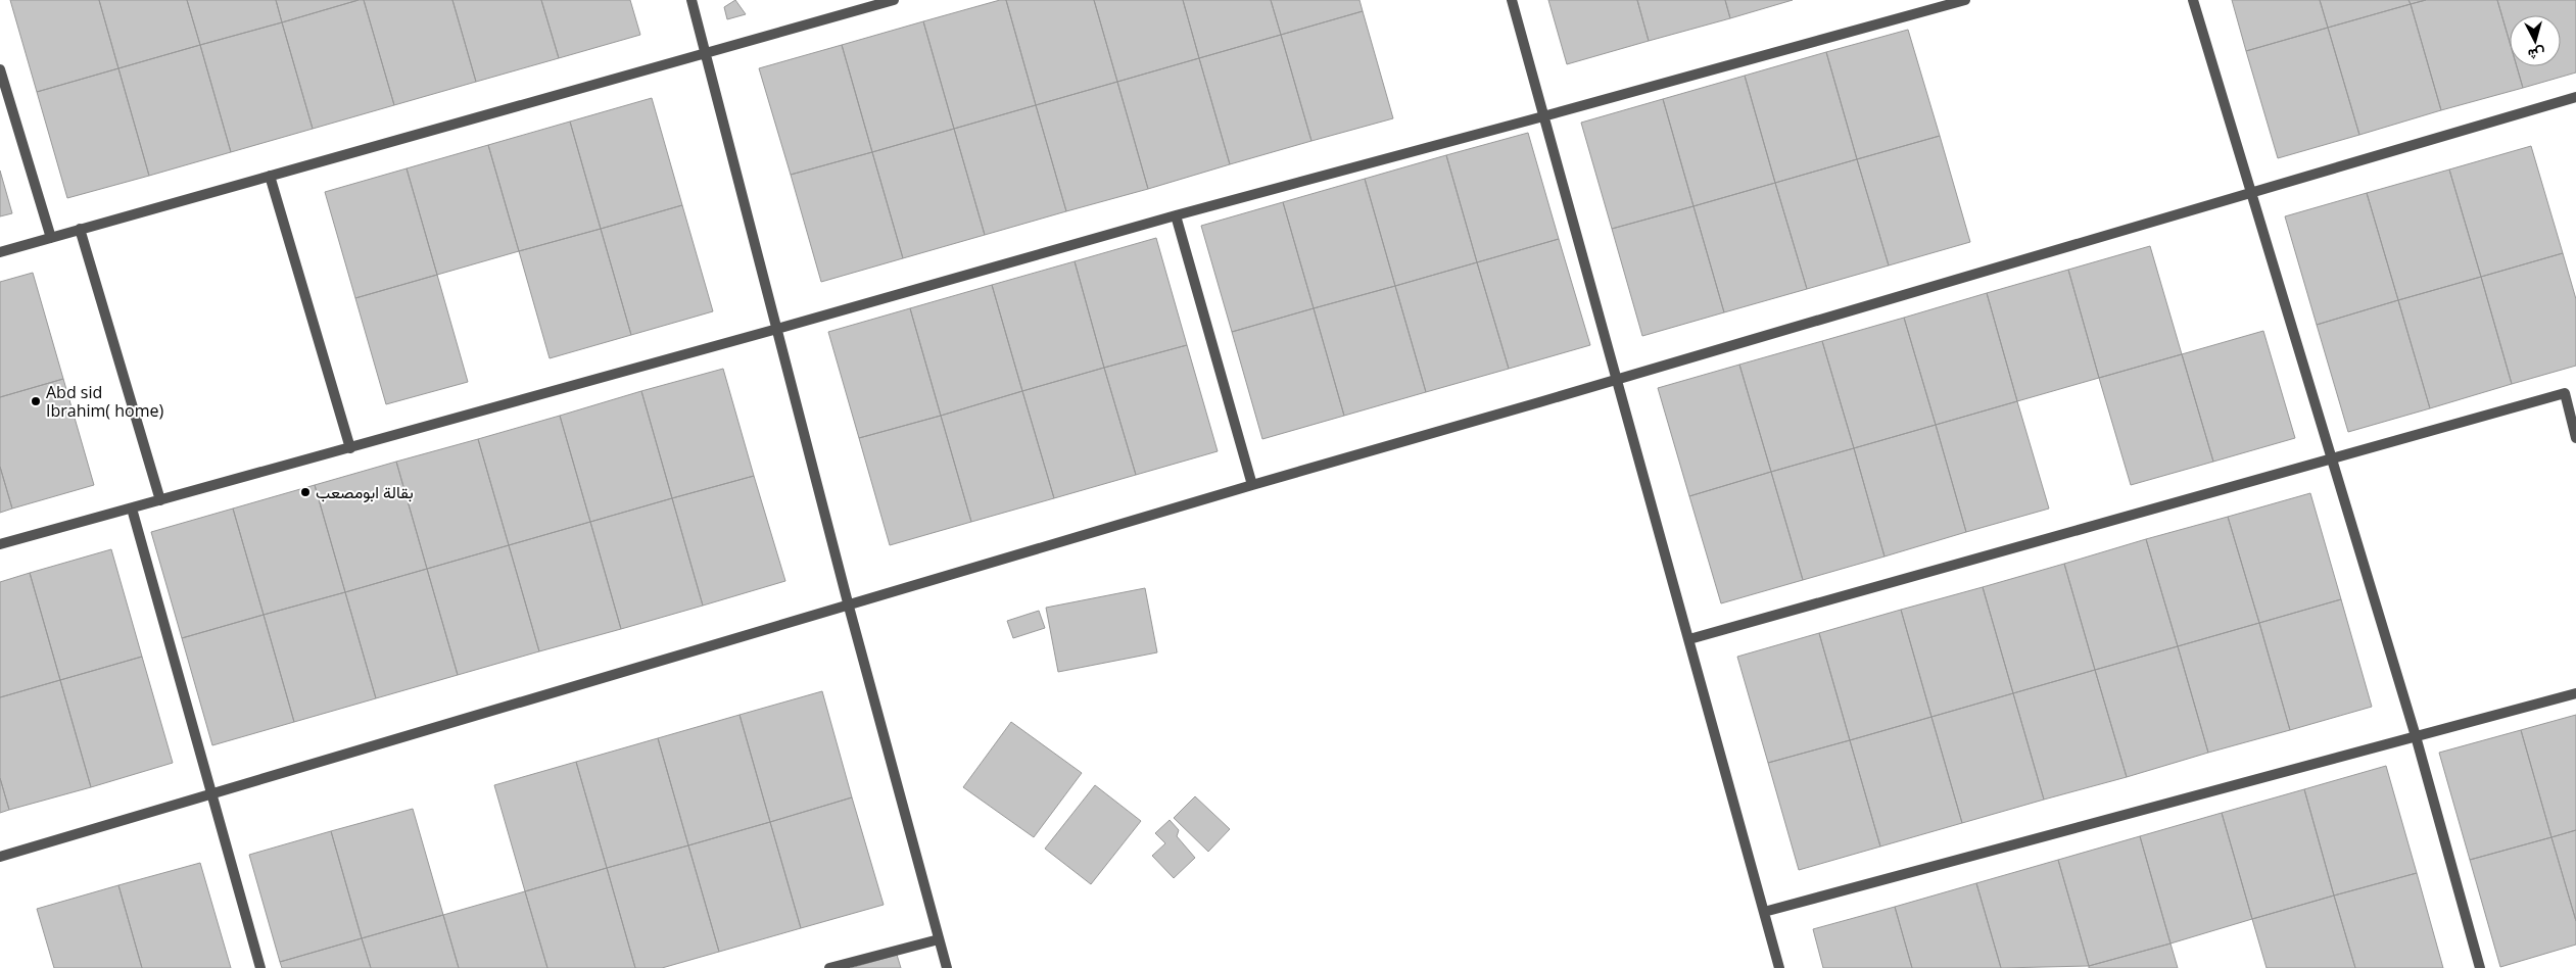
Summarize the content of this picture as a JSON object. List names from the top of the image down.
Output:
{
  "places": ["Abd sid Ibrahim( home)", "بقالة ابومصعب"],
  "north": "bottom"
}
